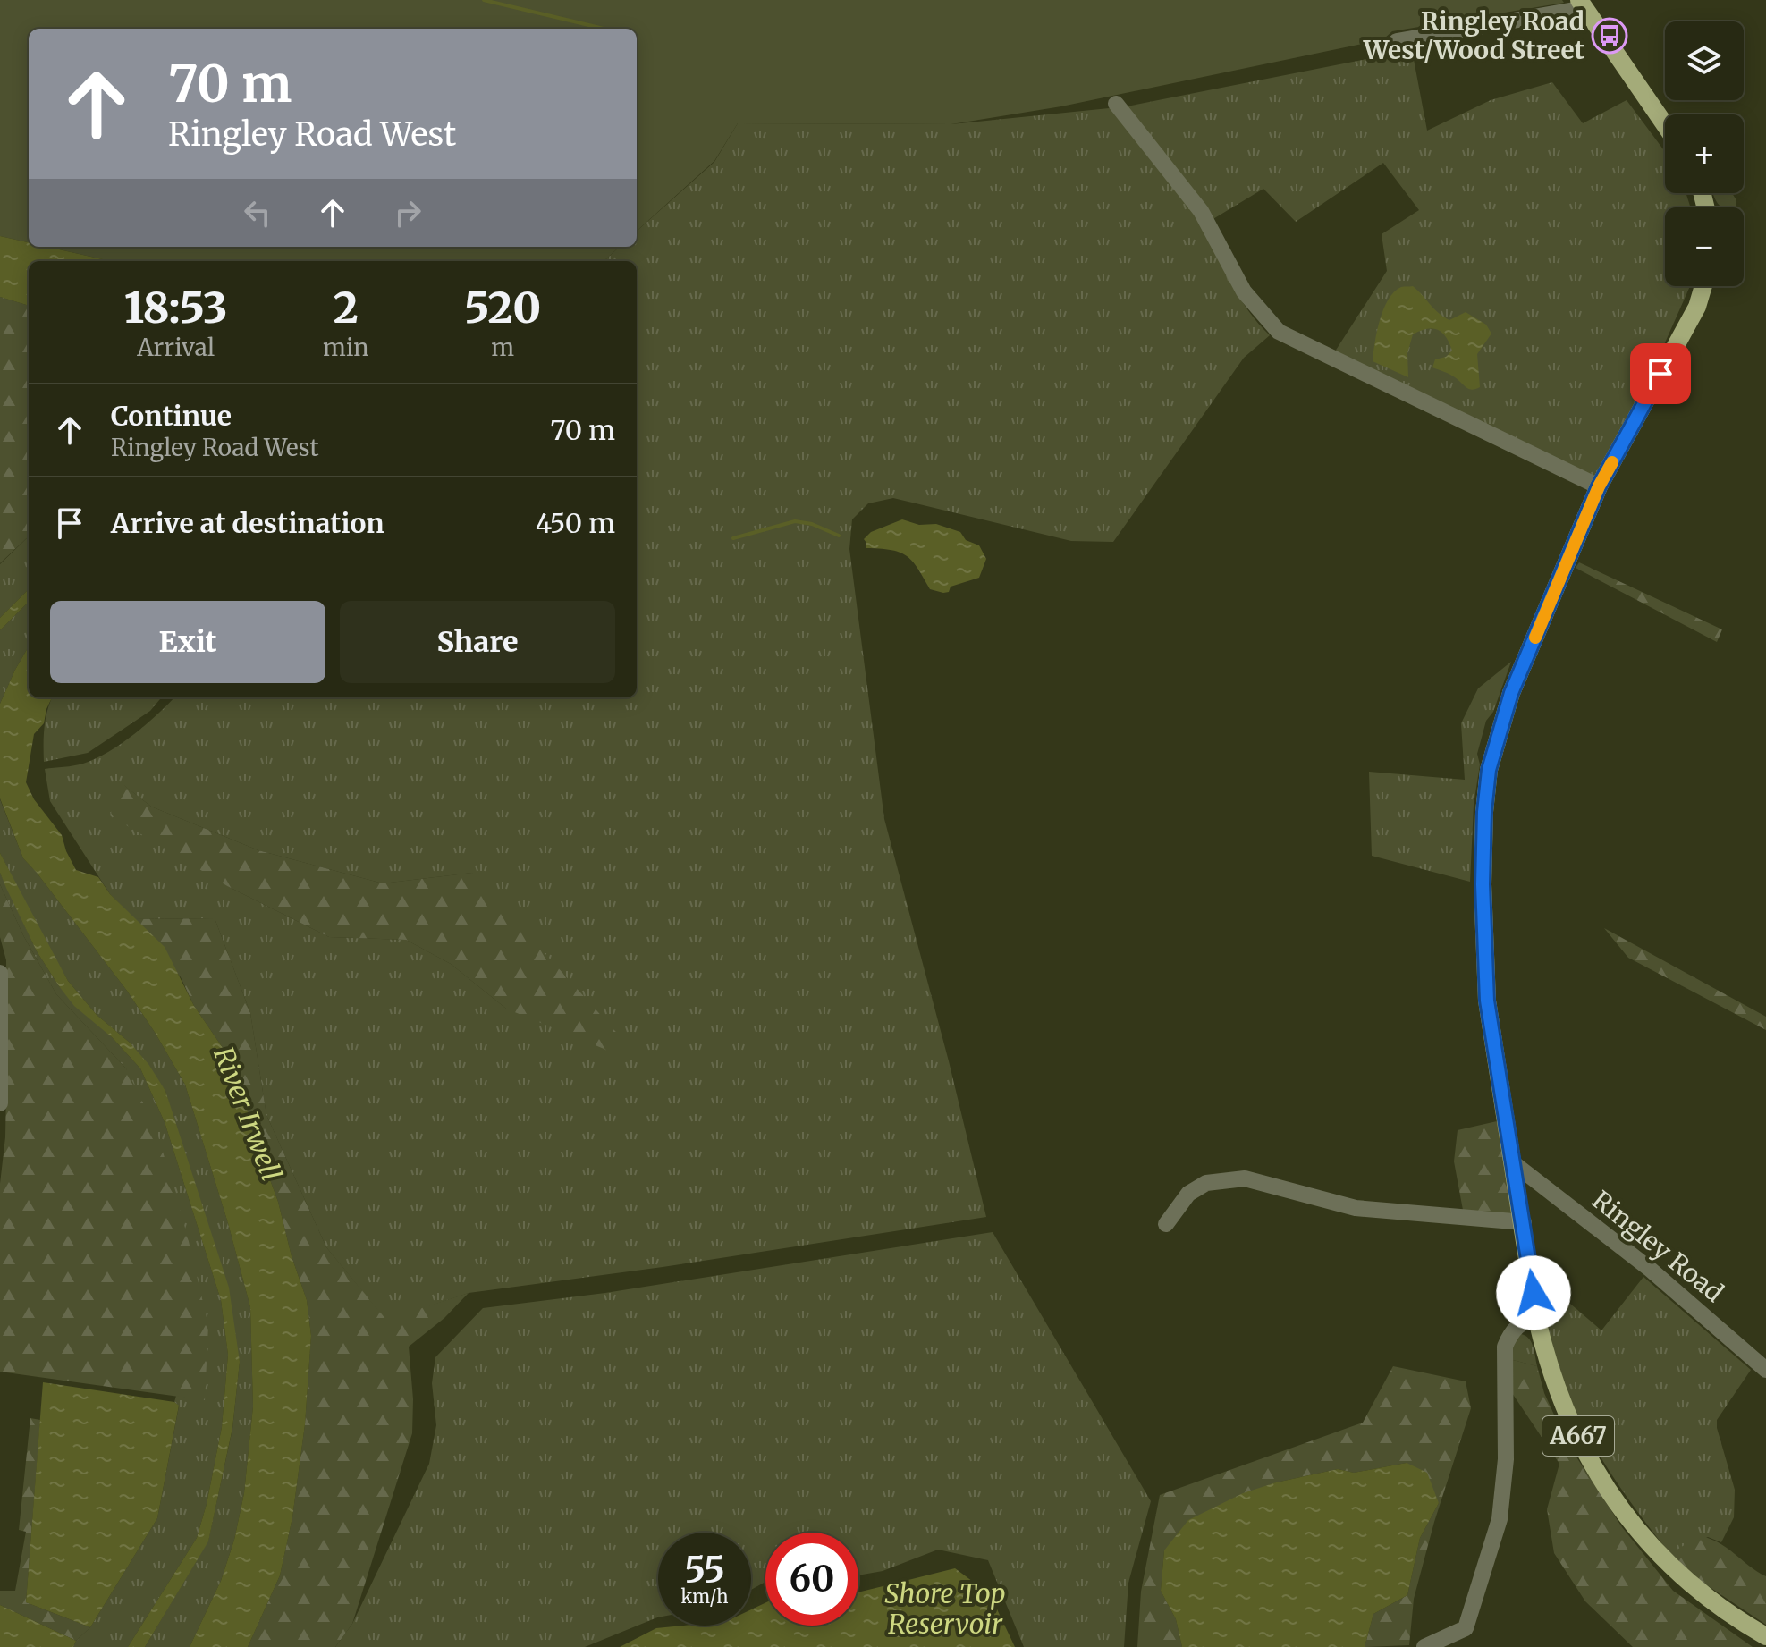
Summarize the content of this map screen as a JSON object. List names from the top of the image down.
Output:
{
  "streets": {
    "main road": ["A667"],
    "street": ["Ringley Road"]
  },
  "crossings": [
    ["Ringley Road", "A667"]
  ],
  "water": ["River Irwell", "Shore Top Reservoir"],
  "places": {
    "bus stop": ["Ringley Road West/Wood Street"]
  },
  "page": {
    "map_buttons": ["+", "−"],
    "turn": ["70 m", "Ringley Road West"],
    "eta": [
      "18:53",
      "Arrival",
      "2",
      "min",
      "520",
      "m"
    ],
    "list": [
      {
        "name": "Continue",
        "note": "Ringley Road West",
        "value": "70 m"
      },
      {
        "name": "Arrive at destination",
        "value": "450 m"
      }
    ],
    "buttons": ["Exit", "Share"],
    "speed": "55 km/h",
    "limit": "60"
  }
}
